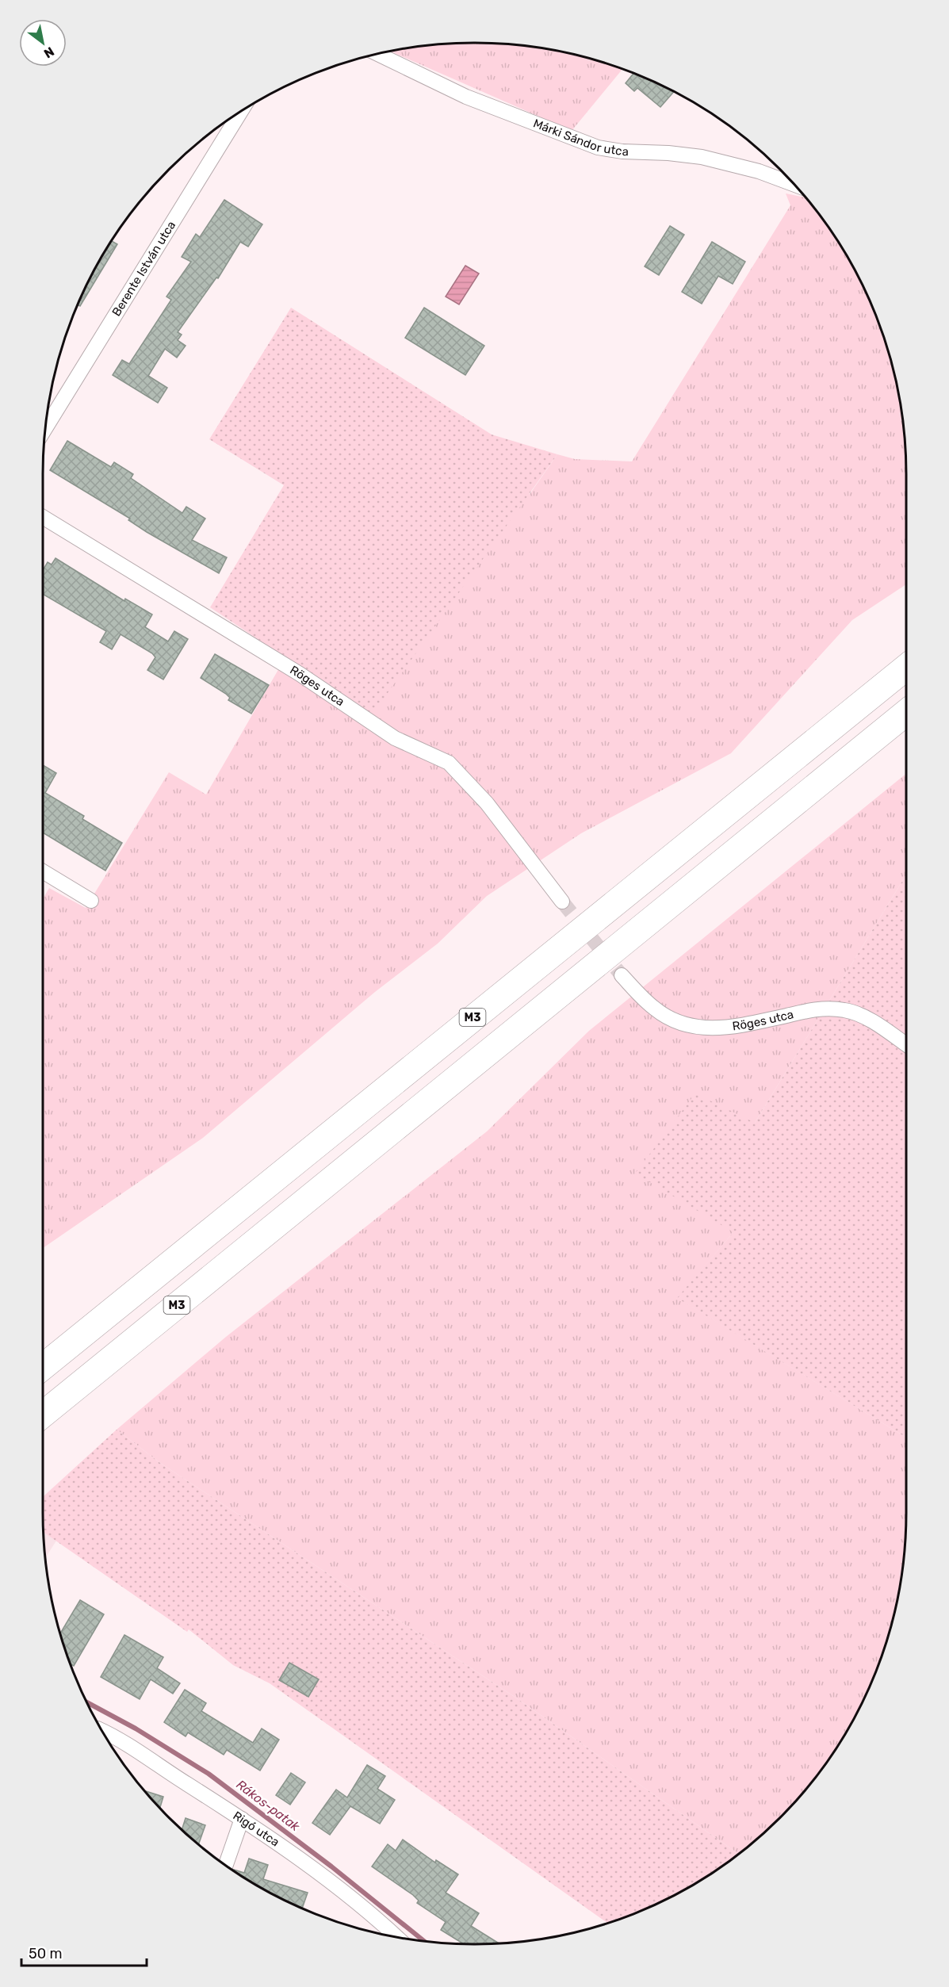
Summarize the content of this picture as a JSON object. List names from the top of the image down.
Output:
{
  "streets": {
    "highway": ["M3"],
    "street": [
      "Márki Sándor utca",
      "Berente István utca",
      "Röges utca",
      "Rigó utca"
    ]
  },
  "water": ["Rákos-patak"],
  "scale_bar": "50 m",
  "north": "bottom right"
}
